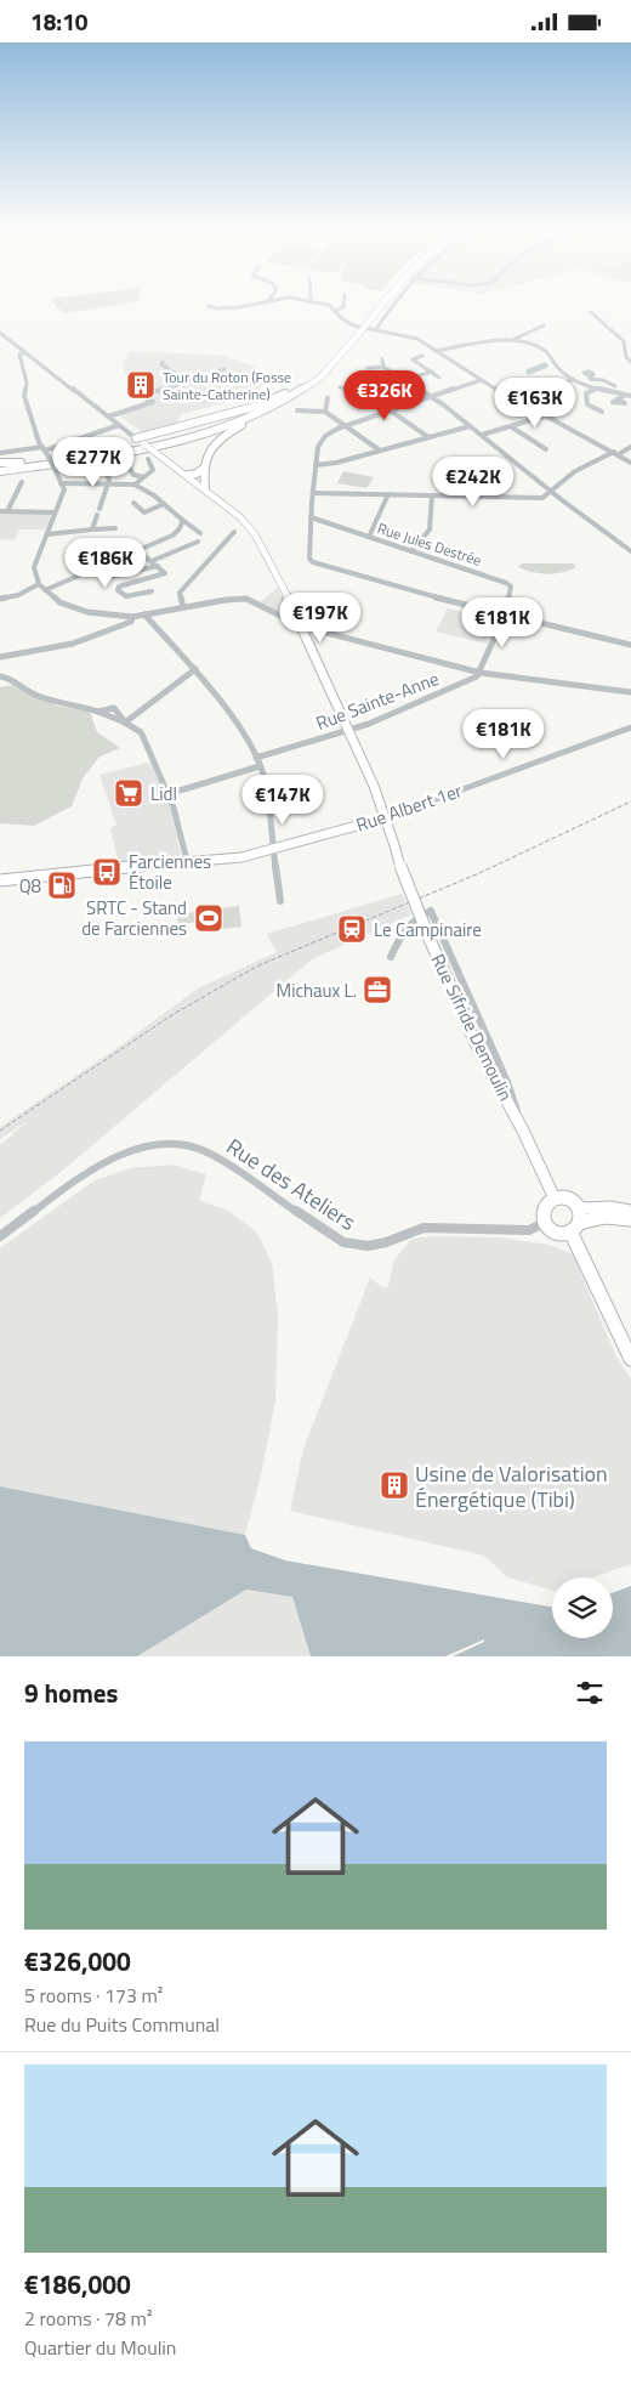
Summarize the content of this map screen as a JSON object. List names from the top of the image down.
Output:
{
  "streets": {
    "main road": ["Rue Albert 1er", "Rue Sifride Demoulin"],
    "street": ["Rue Jules Destrée", "Rue Sainte-Anne", "Rue des Ateliers"]
  },
  "crossings": [
    ["Rue Sainte-Anne", "Rue Sifride Demoulin"],
    ["Rue Albert 1er", "Rue Sifride Demoulin"],
    ["Rue Sifride Demoulin", "Rue des Ateliers"]
  ],
  "places": {
    "building": ["Tour du Roton (Fosse Sainte-Catherine)", "Usine de Valorisation Énergétique (Tibi)"],
    "supermarket": ["Lidl"],
    "bus stop": ["Farciennes Étoile"],
    "fuel station": ["Q8"],
    "sports": ["SRTC - Stand de Farciennes"],
    "station": ["Le Campinaire"],
    "office": ["Michaux L."]
  },
  "page": {
    "status": "18:10",
    "price": [
      "€326K",
      "€163K",
      "€277K",
      "€242K",
      "€186K",
      "€197K",
      "€181K",
      "€181K",
      "€147K"
    ],
    "heading": "9 homes",
    "list": [
      {
        "name": "€326,000",
        "note": "5 rooms · 173 m² · Rue du Puits Communal"
      },
      {
        "name": "€186,000",
        "note": "2 rooms · 78 m² · Quartier du Moulin"
      }
    ]
  }
}
